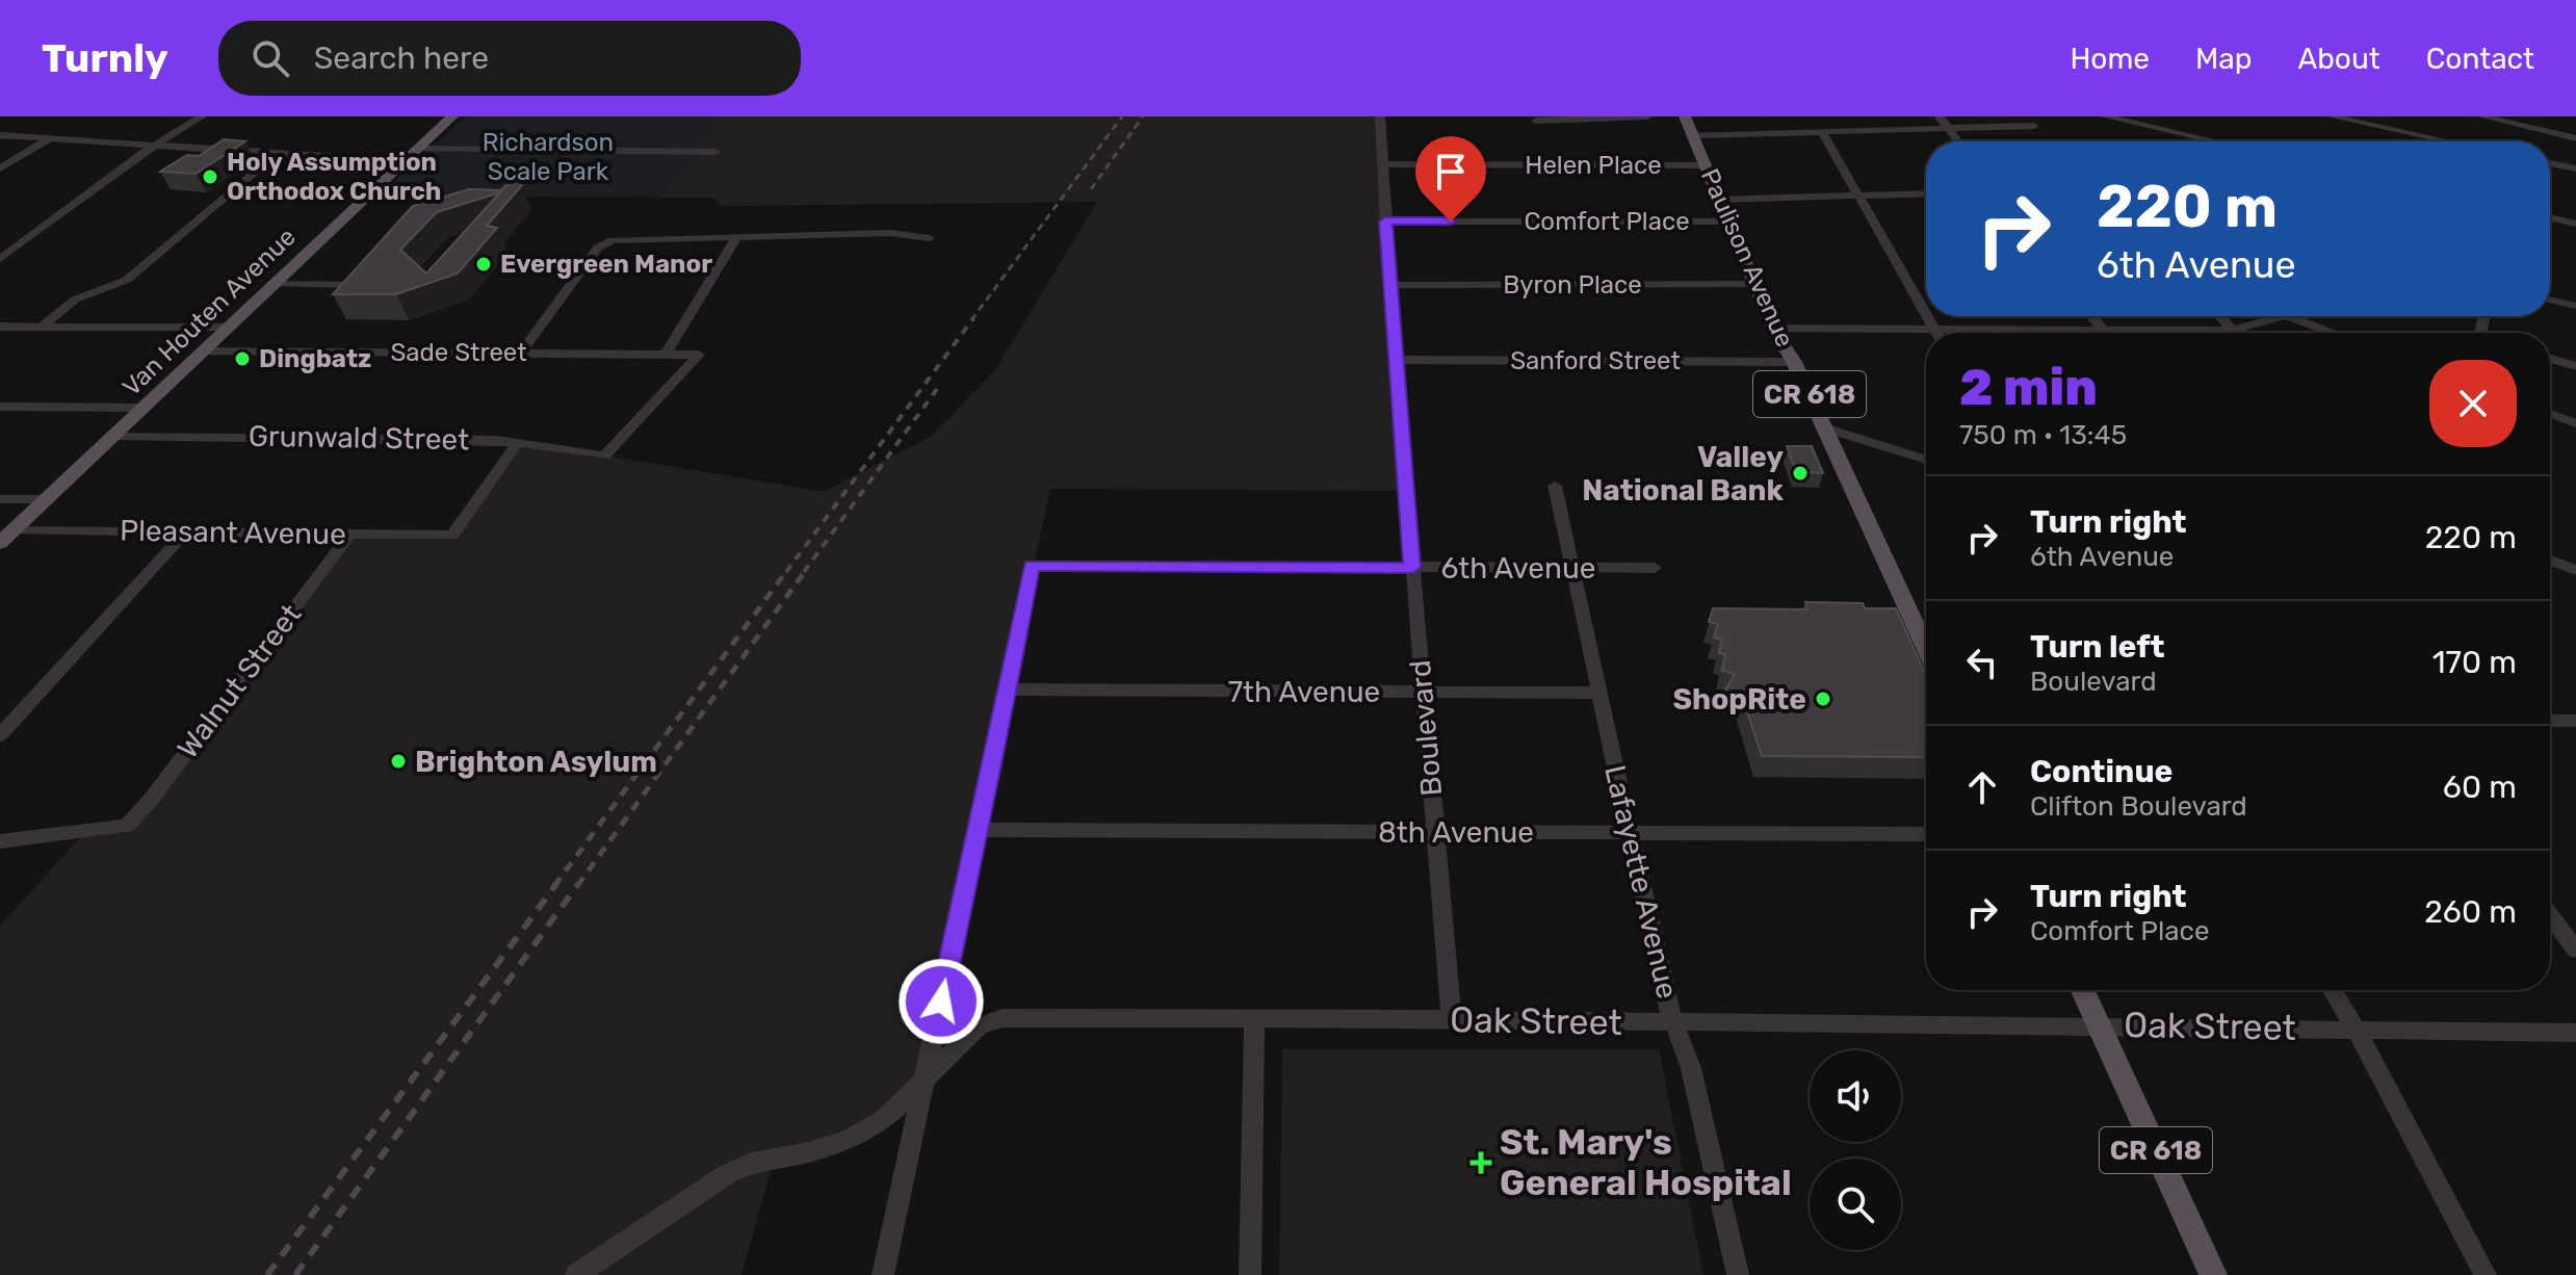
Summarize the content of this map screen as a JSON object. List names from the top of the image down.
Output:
{
  "streets": {
    "main road": ["Paulison Avenue", "Van Houten Avenue", "CR 618"],
    "street": [
      "Helen Place",
      "Comfort Place",
      "Byron Place",
      "Sade Street",
      "Sanford Street",
      "Grunwald Street",
      "Pleasant Avenue",
      "6th Avenue",
      "Walnut Street",
      "7th Avenue",
      "Boulevard",
      "8th Avenue",
      "Lafayette Avenue",
      "Oak Street"
    ]
  },
  "crossings": [
    ["Helen Place", "Paulison Avenue"],
    ["Helen Place", "Boulevard"],
    ["Comfort Place", "Paulison Avenue"],
    ["Comfort Place", "Boulevard"],
    ["Paulison Avenue", "Byron Place"],
    ["Paulison Avenue", "Sanford Street"],
    ["Byron Place", "Boulevard"],
    ["Van Houten Avenue", "Sade Street"],
    ["Van Houten Avenue", "Grunwald Street"],
    ["Van Houten Avenue", "Pleasant Avenue"],
    ["Sade Street", "Grunwald Street"],
    ["Sanford Street", "Boulevard"],
    ["CR 618", "Oak Street"],
    ["Grunwald Street", "Pleasant Avenue"],
    ["Pleasant Avenue", "Walnut Street"],
    ["6th Avenue", "7th Avenue"],
    ["6th Avenue", "Boulevard"],
    ["6th Avenue", "Lafayette Avenue"],
    ["7th Avenue", "Boulevard"],
    ["7th Avenue", "Lafayette Avenue"],
    ["Boulevard", "8th Avenue"],
    ["Boulevard", "Oak Street"],
    ["8th Avenue", "Lafayette Avenue"],
    ["Lafayette Avenue", "Oak Street"]
  ],
  "parks": ["Richardson Scale Park"],
  "places": {
    "other": [
      "Holy Assumption Orthodox Church",
      "Evergreen Manor",
      "Dingbatz",
      "Valley National Bank",
      "ShopRite",
      "Brighton Asylum"
    ],
    "health": ["St. Mary's General Hospital"]
  },
  "page": {
    "header": "Turnly",
    "search": "Search here",
    "nav": [
      "Home",
      "Map",
      "About",
      "Contact"
    ],
    "turn": ["220 m", "6th Avenue"],
    "heading": ["2 min", "750 m · 13:45"],
    "list": [
      {
        "name": "Turn right",
        "note": "6th Avenue",
        "value": "220 m"
      },
      {
        "name": "Turn left",
        "note": "Boulevard",
        "value": "170 m"
      },
      {
        "name": "Continue",
        "note": "Clifton Boulevard",
        "value": "60 m"
      },
      {
        "name": "Turn right",
        "note": "Comfort Place",
        "value": "260 m"
      }
    ]
  }
}
